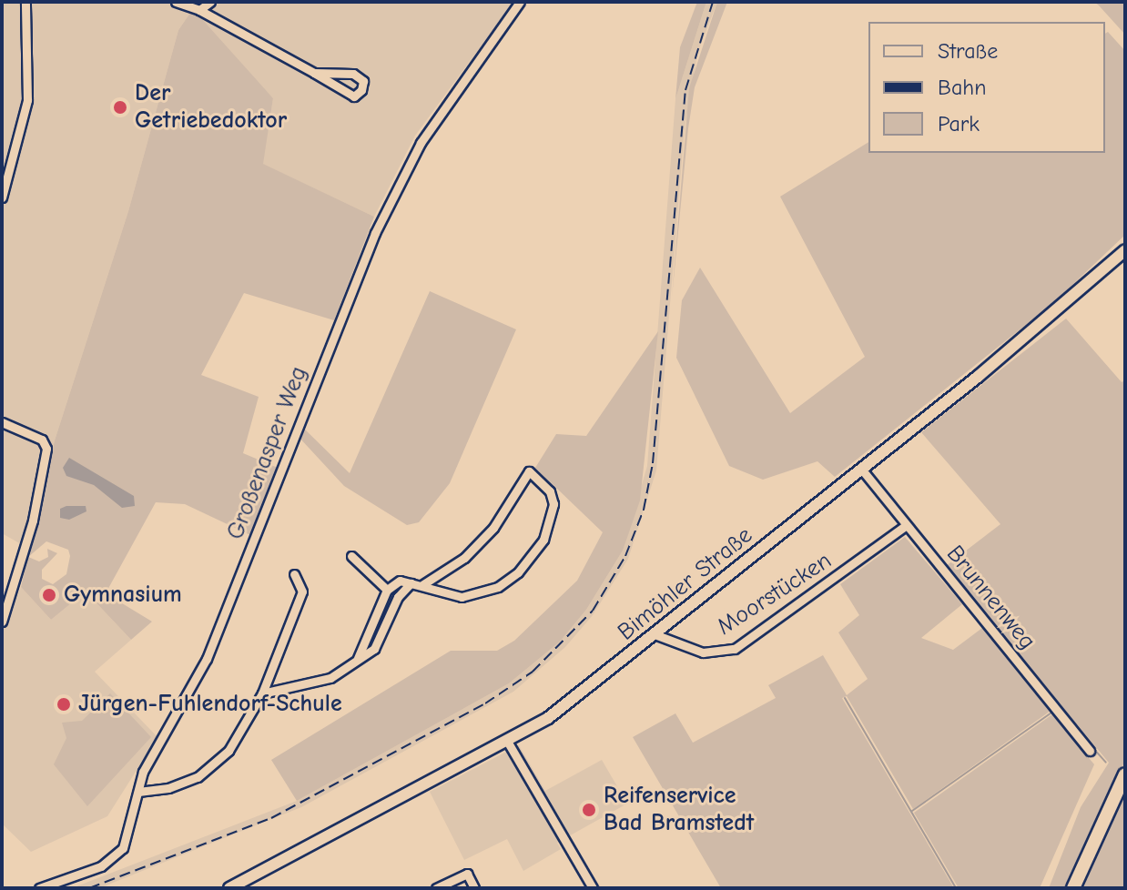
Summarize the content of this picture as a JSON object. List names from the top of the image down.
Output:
{
  "streets": {
    "street": [
      "Großenasper Weg",
      "Bimöhler Straße",
      "Moorstücken",
      "Brunnenweg"
    ]
  },
  "crossings": [
    ["Bimöhler Straße", "Moorstücken"],
    ["Bimöhler Straße", "Brunnenweg"],
    ["Moorstücken", "Brunnenweg"]
  ],
  "places": [
    "Der Getriebedoktor",
    "Gymnasium",
    "Jürgen-Fuhlendorf-Schule",
    "Reifenservice Bad Bramstedt"
  ],
  "legend": ["Straße", "Bahn", "Park"]
}
